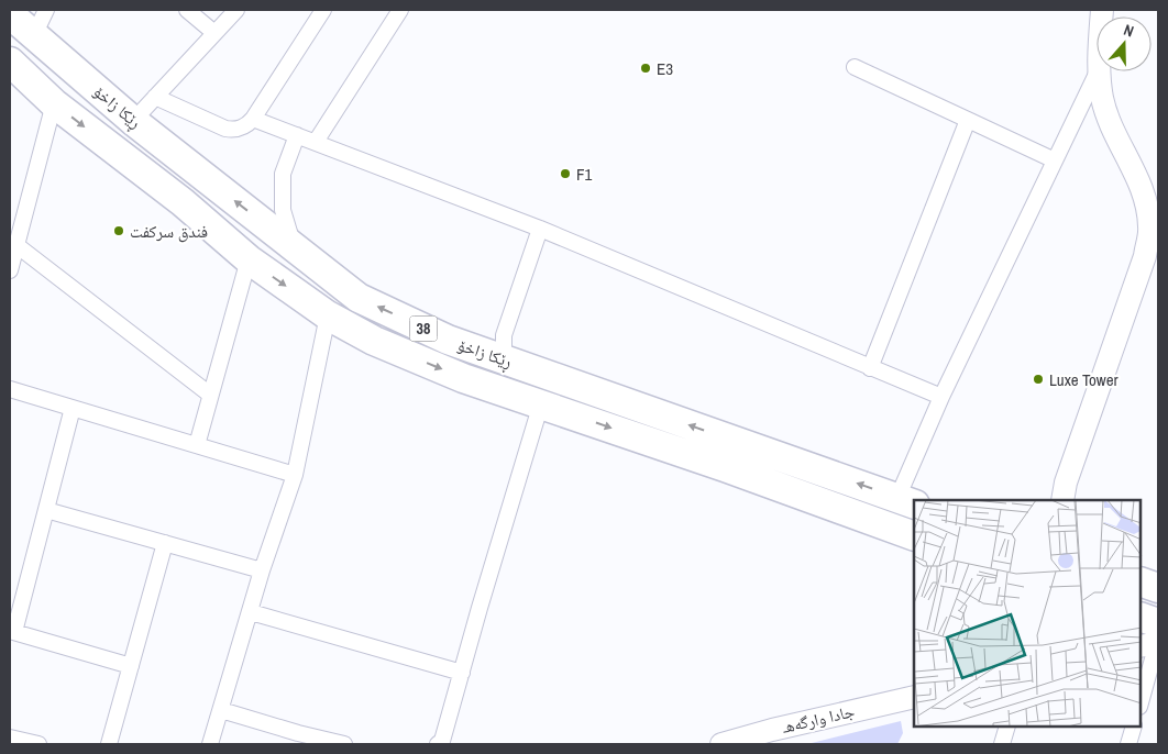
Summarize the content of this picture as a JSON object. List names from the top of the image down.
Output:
{
  "streets": {
    "highway": ["ڕێکا زاخۆ", "38"],
    "street": ["جادا وارگه‌هـ"]
  },
  "places": [
    "E3",
    "F1",
    "فندق سركفت",
    "Luxe Tower"
  ],
  "north": "top"
}
